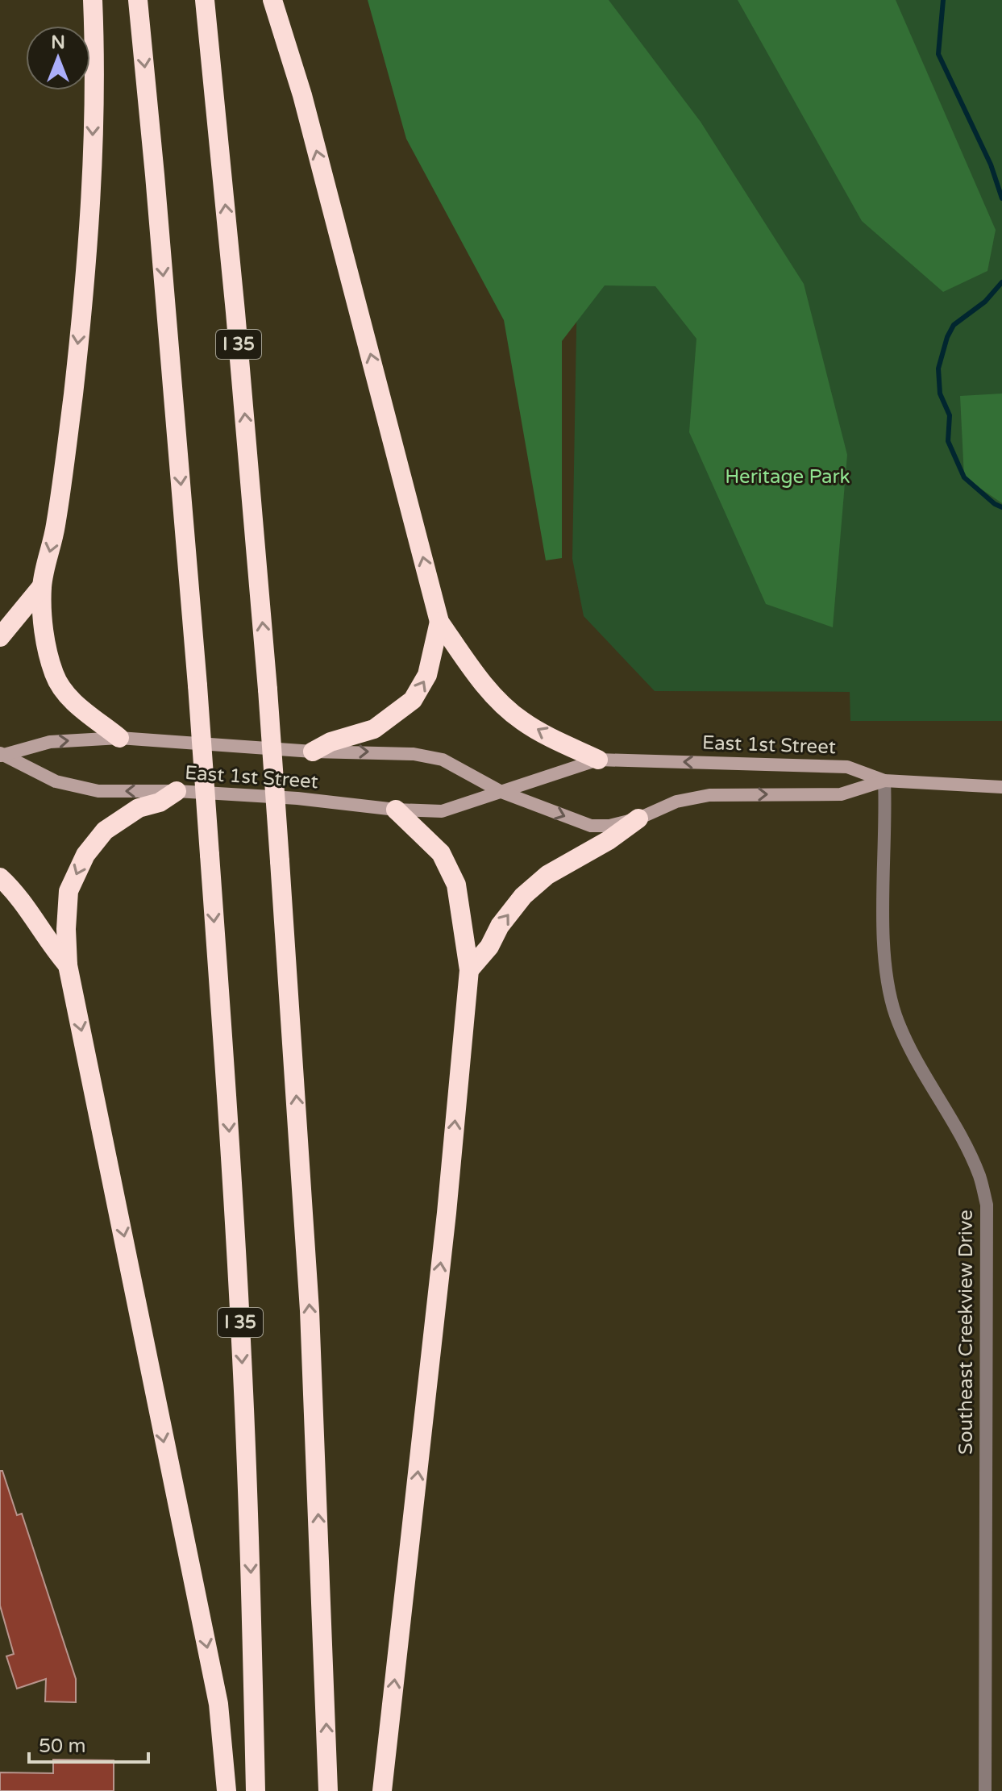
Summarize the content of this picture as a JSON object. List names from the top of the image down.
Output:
{
  "streets": {
    "highway": ["I 35"],
    "main road": ["East 1st Street"],
    "street": ["Southeast Creekview Drive"]
  },
  "crossings": [
    ["East 1st Street", "Southeast Creekview Drive"]
  ],
  "parks": ["Heritage Park"],
  "scale_bar": "50 m",
  "north": "top"
}
